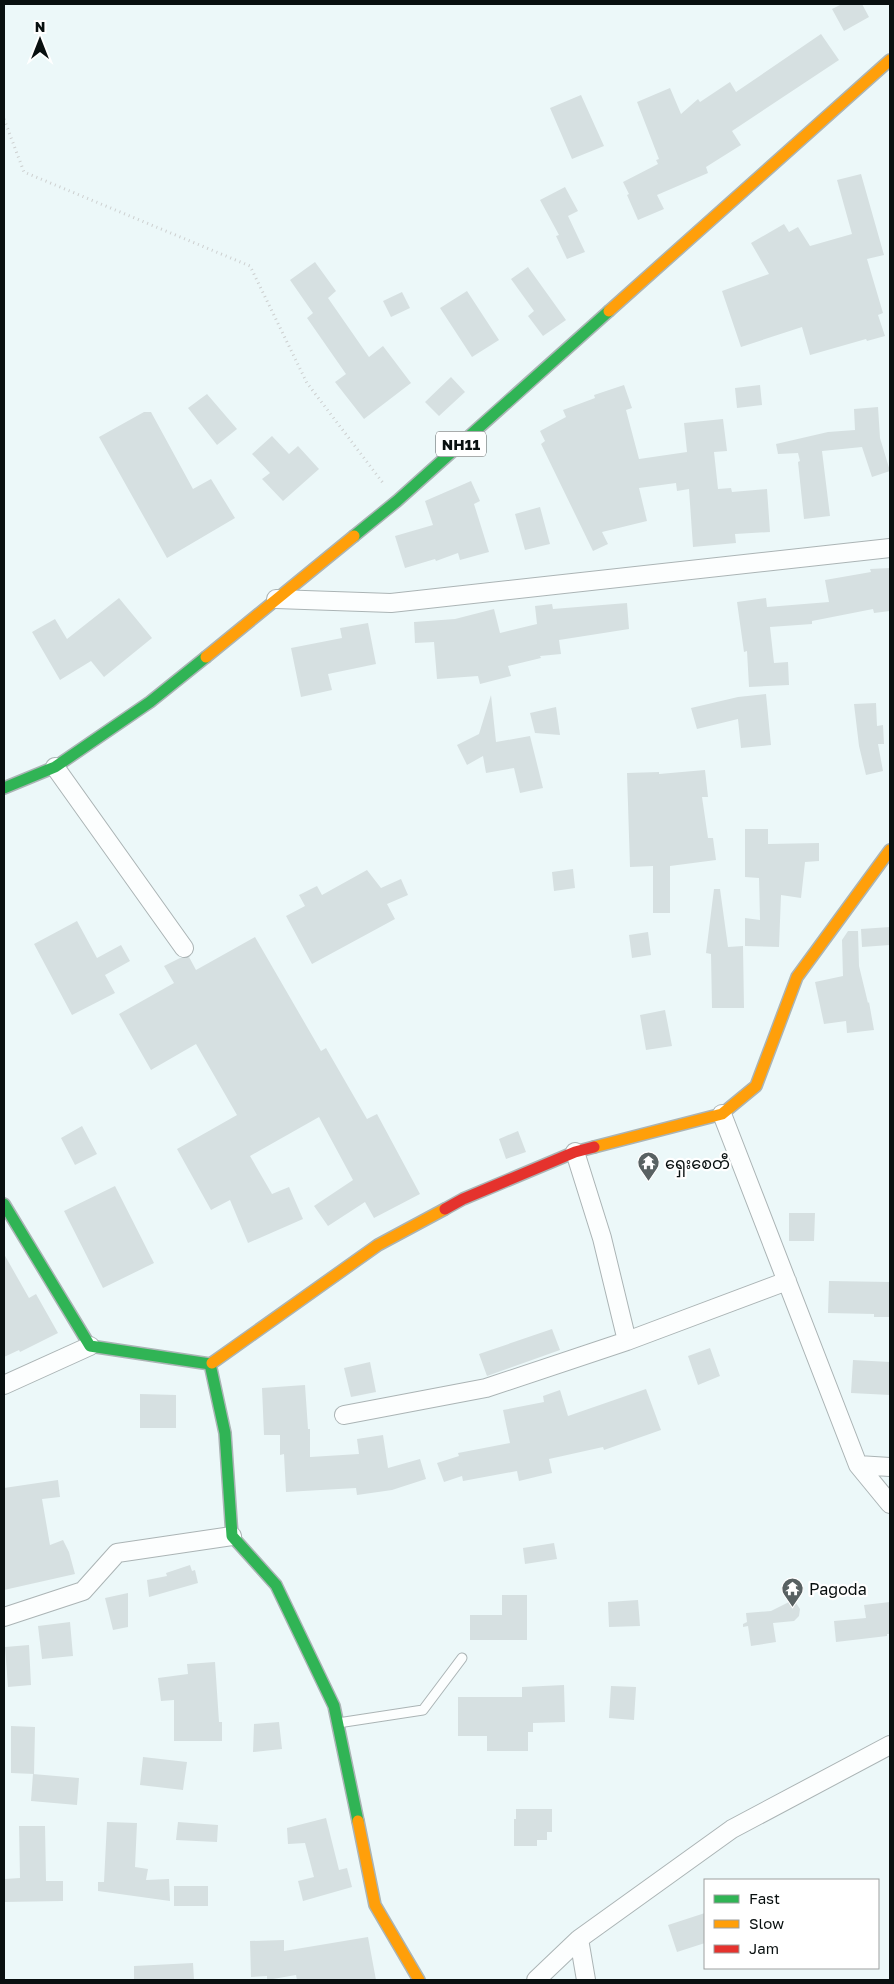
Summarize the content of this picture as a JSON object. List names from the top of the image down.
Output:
{
  "streets": {
    "main road": ["NH11"]
  },
  "places": {
    "temple": ["ရှေးစေတီ", "Pagoda"]
  },
  "legend": ["Fast", "Slow", "Jam"],
  "north": "top"
}
